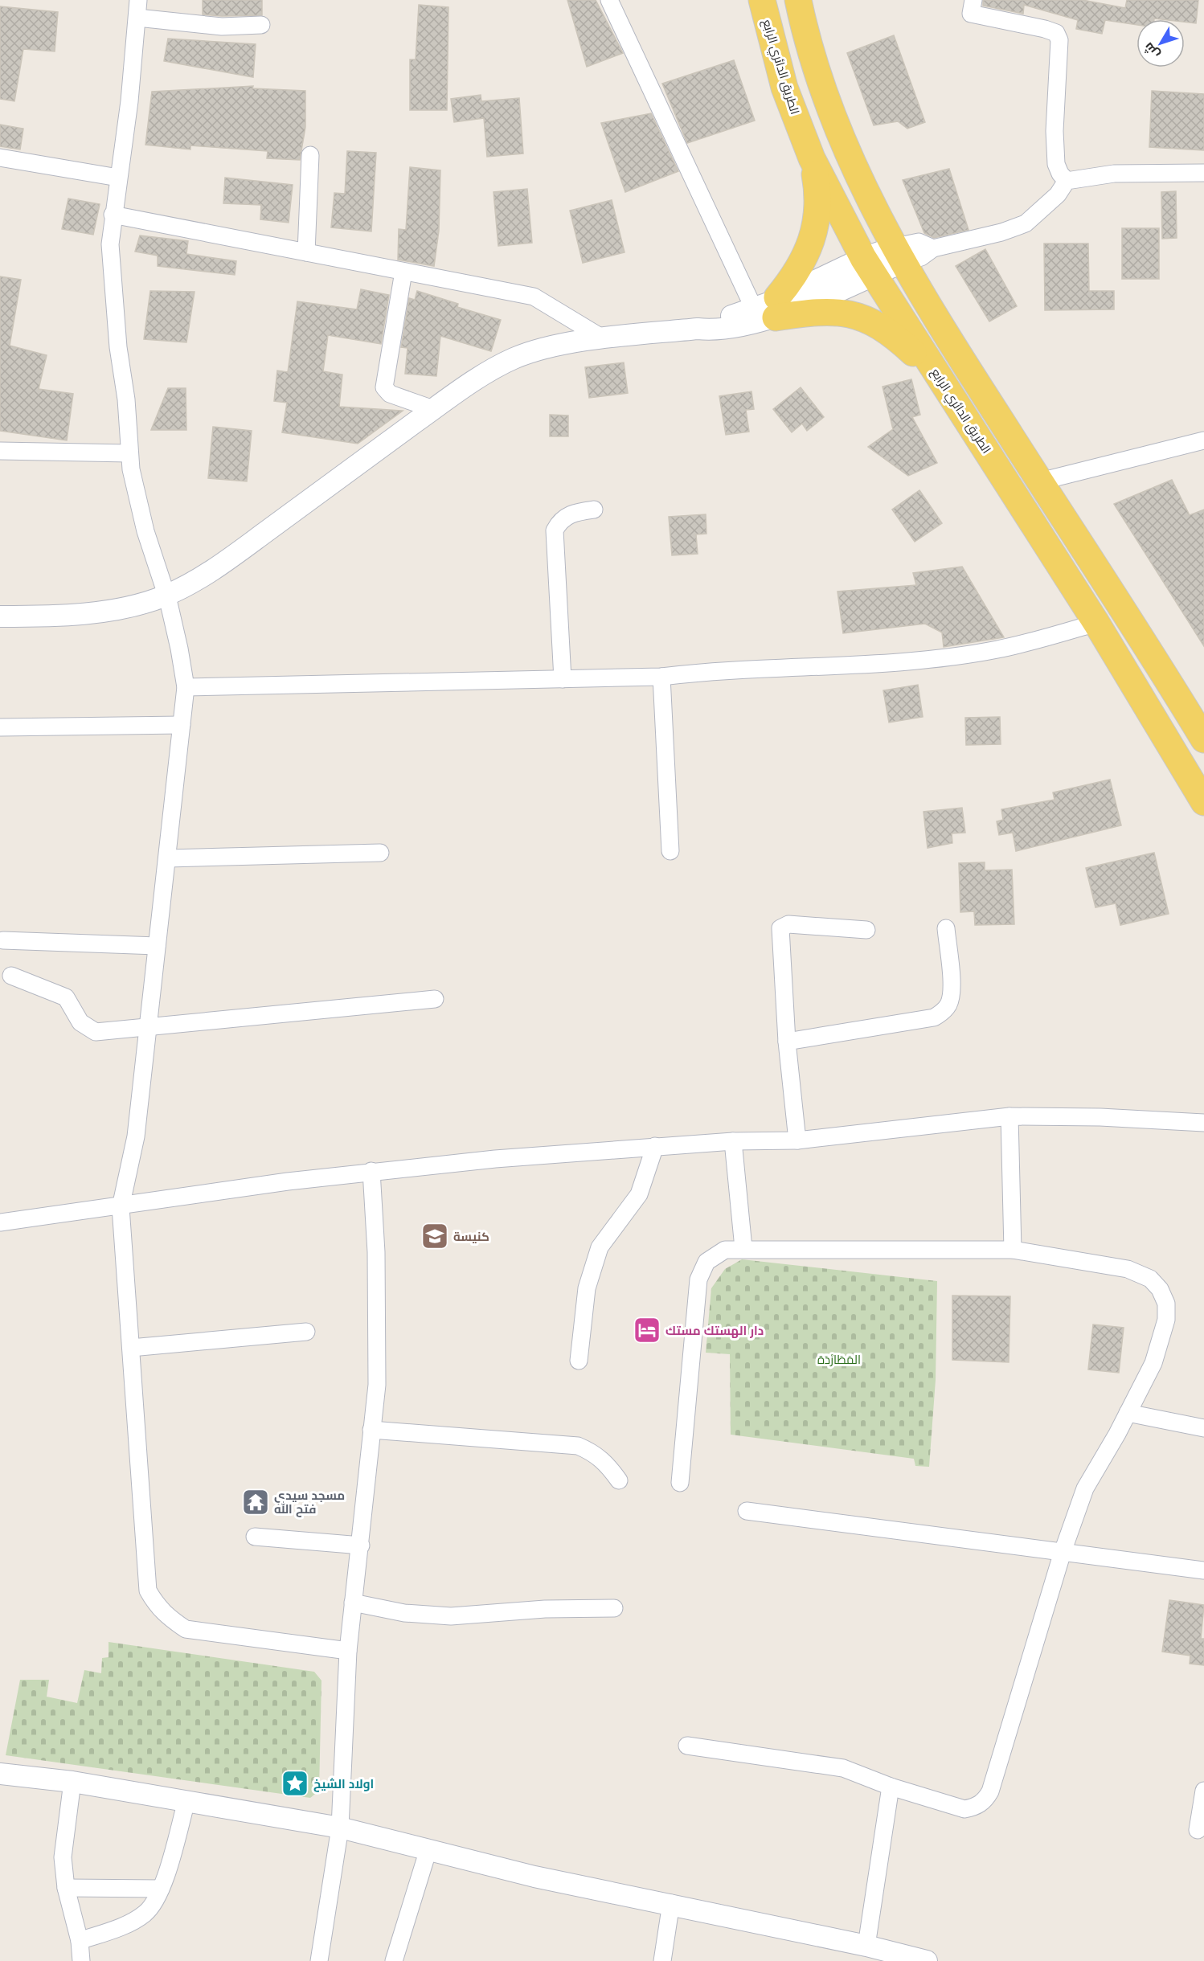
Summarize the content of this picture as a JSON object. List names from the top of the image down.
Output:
{
  "streets": {
    "main road": ["الطريق الدائري الرابع"]
  },
  "parks": ["المَطَارْدَة"],
  "places": {
    "school or university": ["كنيسة"],
    "hotel": ["دار الهستك مستك"],
    "temple": ["مسجد سيدي فتح الله"],
    "place": ["اولاد الشيخ"]
  },
  "north": "bottom left"
}
